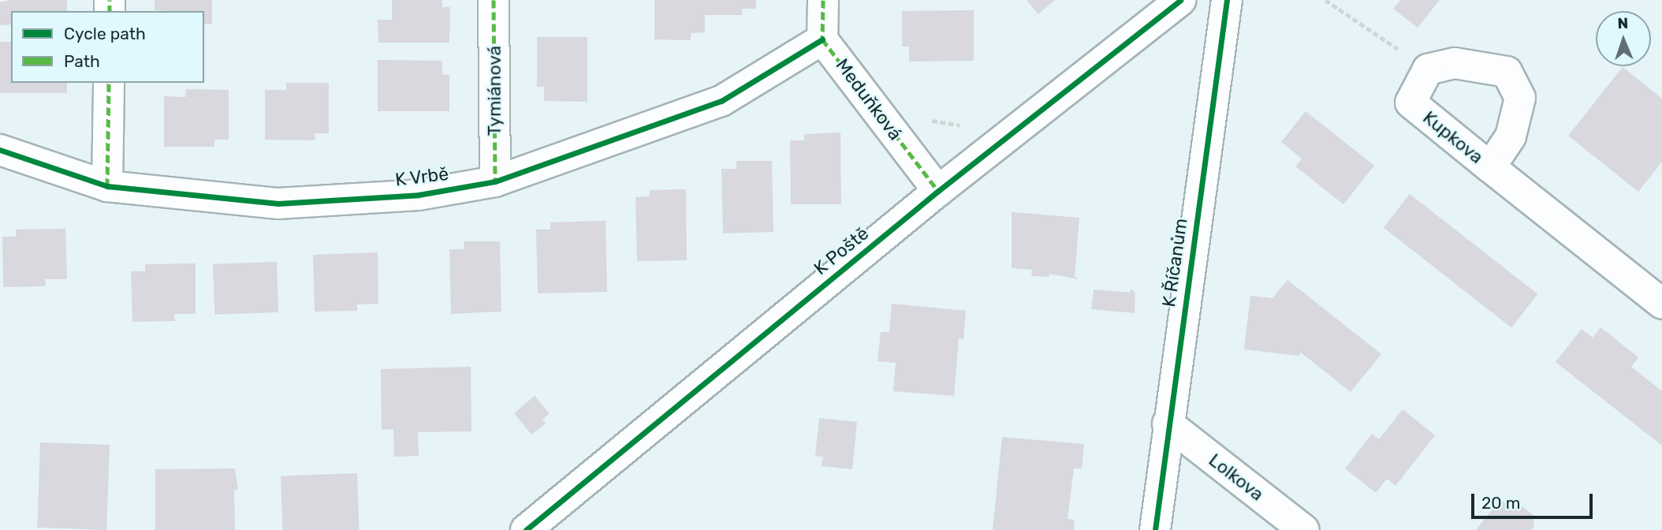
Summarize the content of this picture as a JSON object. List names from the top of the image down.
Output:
{
  "streets": {
    "street": [
      "Tymiánová",
      "Meduňková",
      "Kupkova",
      "K Vrbě",
      "K Poště",
      "K Říčanům",
      "Lolkova"
    ]
  },
  "crossings": [
    ["Tymiánová", "K Vrbě"],
    ["Meduňková", "K Vrbě"],
    ["Meduňková", "K Poště"],
    ["K Říčanům", "Lolkova"]
  ],
  "legend": ["Cycle path", "Path"],
  "scale_bar": "20 m",
  "north": "top"
}
